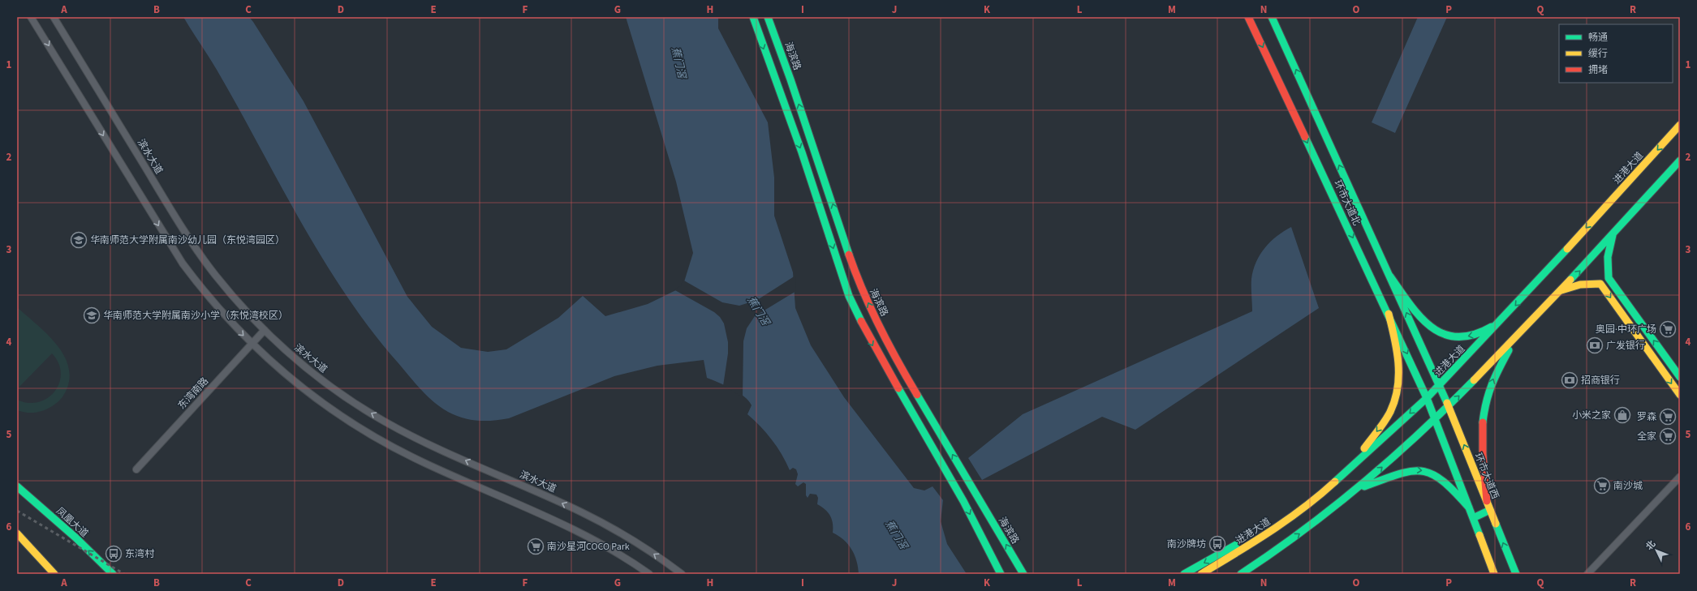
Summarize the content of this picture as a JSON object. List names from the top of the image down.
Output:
{
  "streets": {
    "main road": [
      "海滨路",
      "进港大道",
      "环市大道北",
      "环市大道西",
      "凤凰大道"
    ],
    "street": ["滨水大道", "东湾南路"]
  },
  "crossings": [
    ["滨水大道", "东湾南路"],
    ["进港大道", "环市大道北"],
    ["进港大道", "环市大道西"],
    ["环市大道北", "环市大道西"]
  ],
  "water": ["蕉门滘"],
  "places": {
    "school or university": ["华南师范大学附属南沙幼儿园（东悦湾园区）", "华南师范大学附属南沙小学（东悦湾校区）"],
    "supermarket": [
      "奥园·中环广场",
      "罗森",
      "全家",
      "南沙城",
      "南沙星河COCO Park"
    ],
    "bank": ["广发银行", "招商银行"],
    "shop": ["小米之家"],
    "bus stop": ["南沙牌坊", "东湾村"]
  },
  "legend": ["畅通", "缓行", "拥堵"],
  "north": "top left",
  "grid": {
    "columns": [
      "A",
      "B",
      "C",
      "D",
      "E",
      "F",
      "G",
      "H",
      "I",
      "J",
      "K",
      "L",
      "M",
      "N",
      "O",
      "P",
      "Q",
      "R"
    ],
    "rows": [
      "1",
      "2",
      "3",
      "4",
      "5",
      "6"
    ]
  }
}
